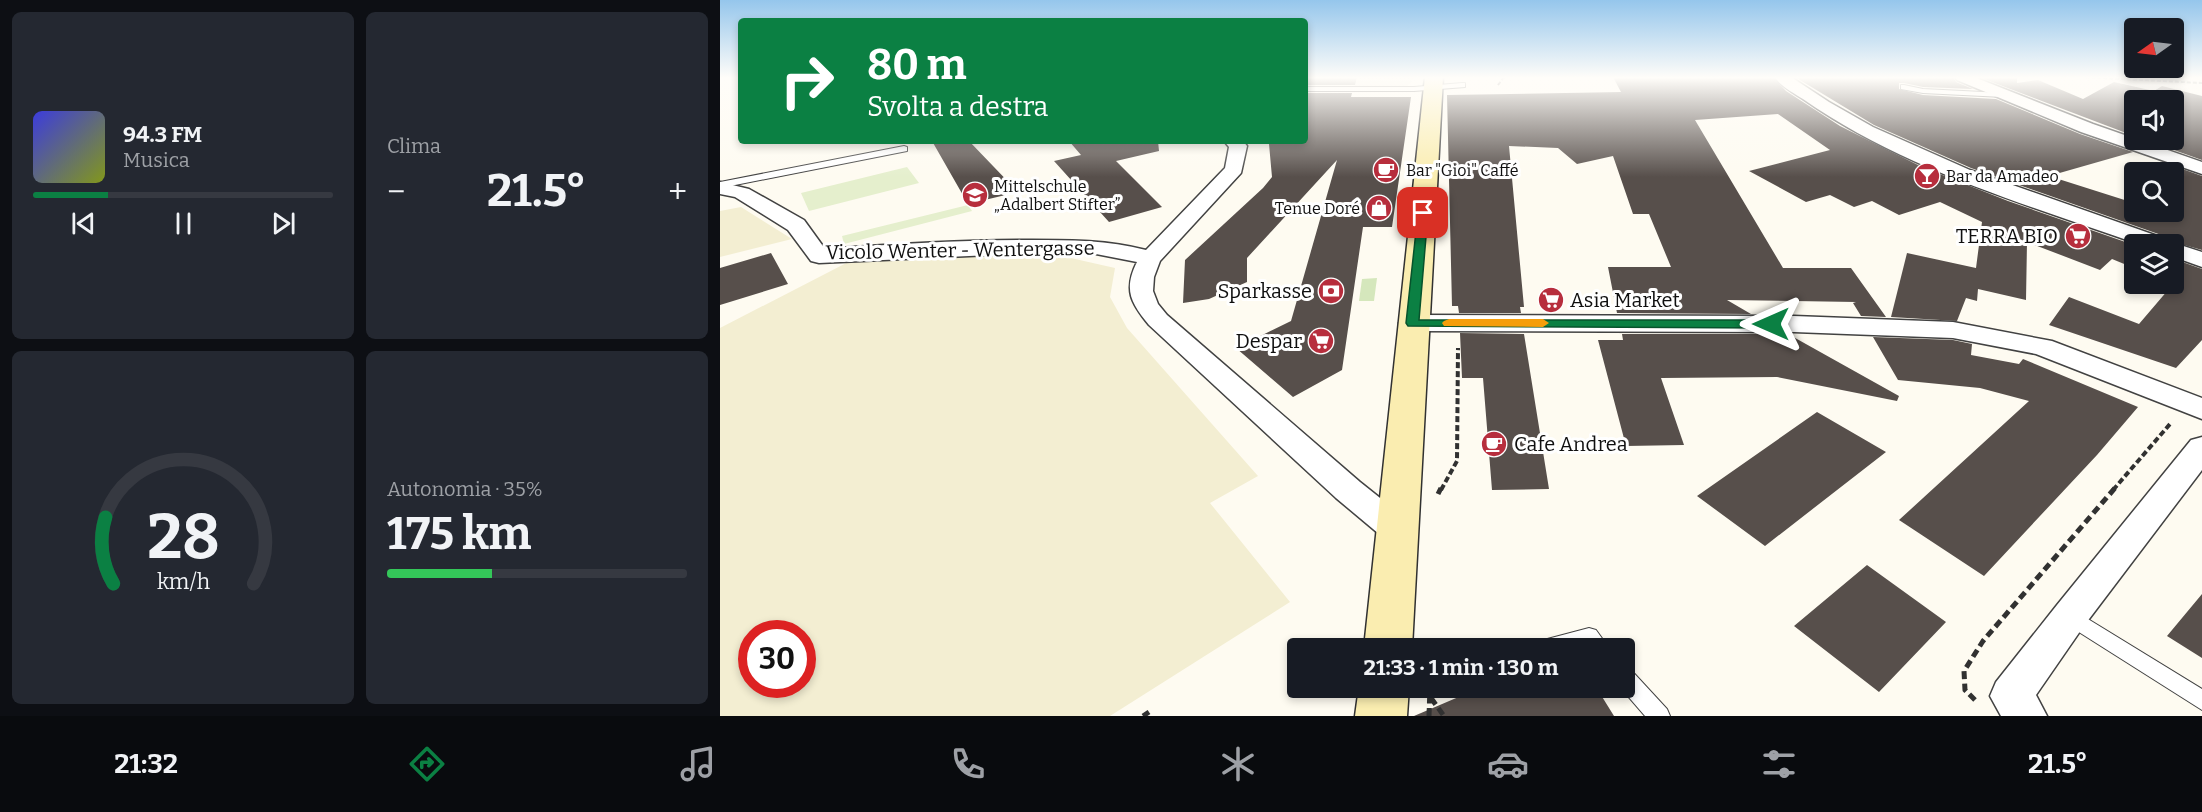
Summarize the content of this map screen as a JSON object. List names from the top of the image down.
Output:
{
  "streets": {
    "street": ["Vicolo Wenter - Wentergasse"]
  },
  "places": {
    "cafe": ["Bar \"Gioi\" Caffé", "Cafe Andrea"],
    "bar": ["Bar da Amadeo"],
    "school or university": ["Mittelschule „Adalbert Stifter”"],
    "shop": ["Tenue Doré"],
    "supermarket": ["TERRA BIO", "Asia Market", "Despar"],
    "bank": ["Sparkasse"]
  },
  "north": "left",
  "page": {
    "tile": [
      "Clima",
      ["Autonomia · 35%", "175 km"]
    ],
    "turn": ["80 m", "Svolta a destra"],
    "song": ["94.3 FM", "Musica"],
    "heat": ["−", "21.5°", "+"],
    "limit": "30",
    "trip": "21:33 · 1 min · 130 m",
    "tabs": ["21:32", "21.5°"],
    "gauge": ["28", "km/h"]
  }
}
